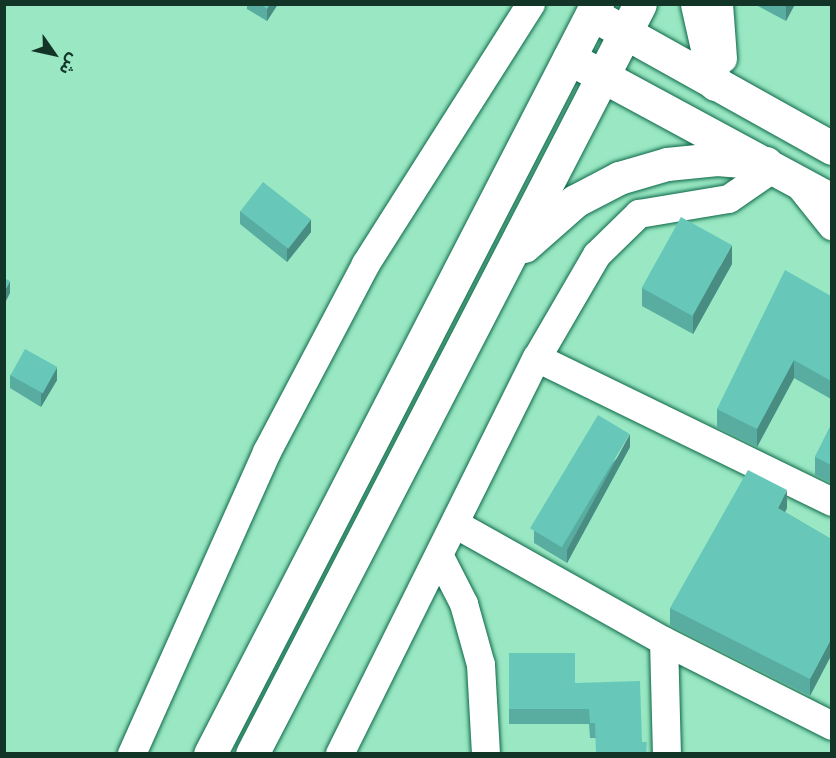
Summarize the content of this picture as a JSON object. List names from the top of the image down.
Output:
{
  "north": "bottom right"
}
